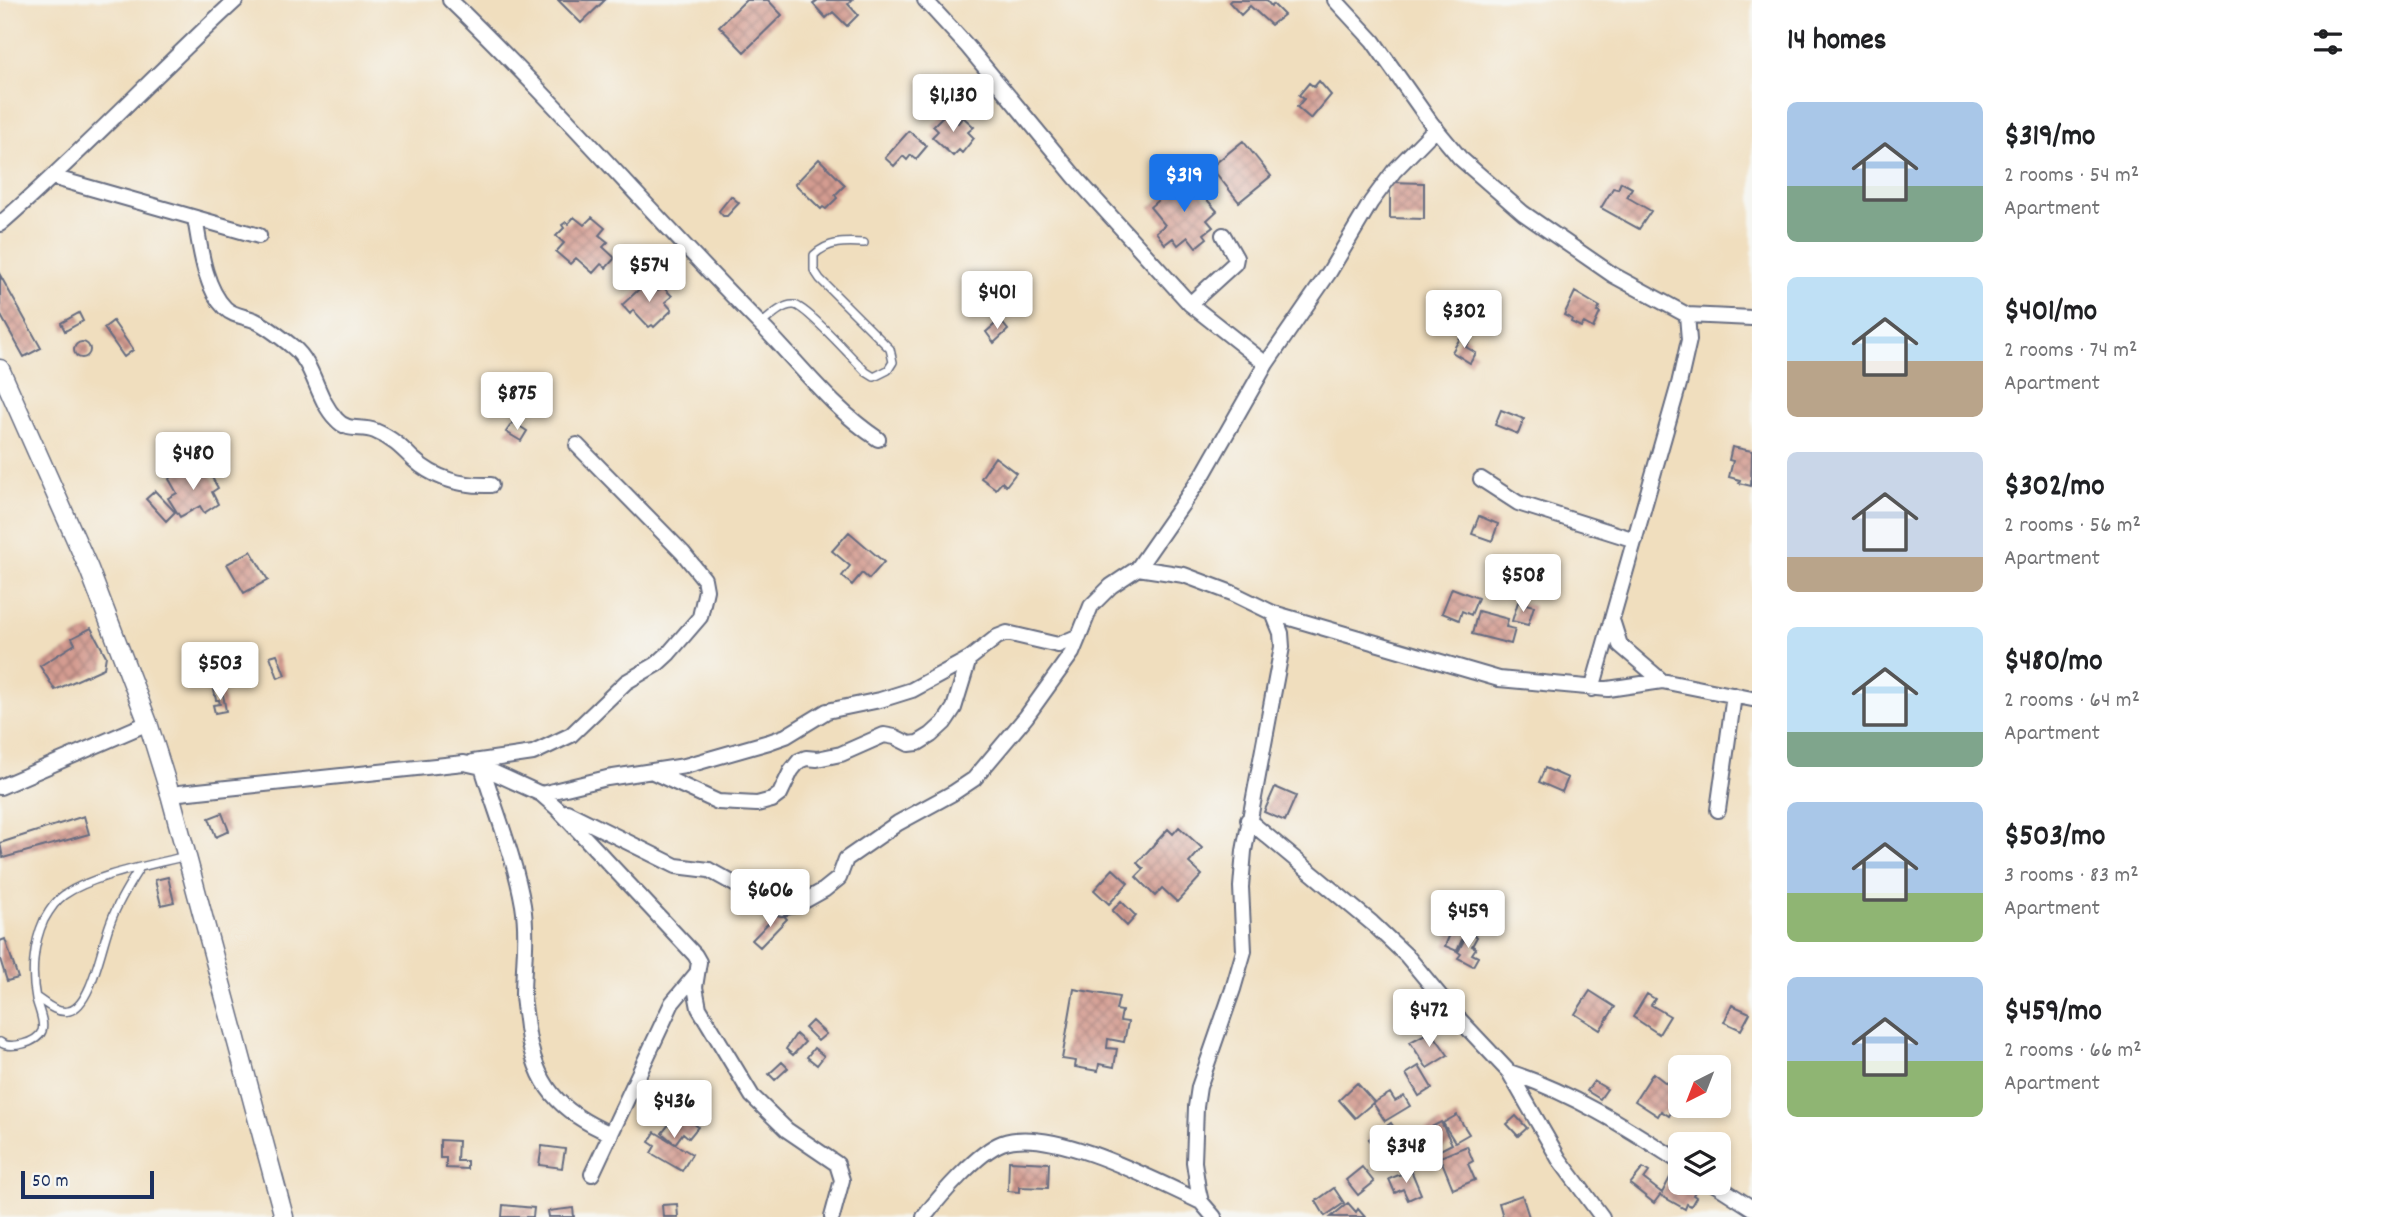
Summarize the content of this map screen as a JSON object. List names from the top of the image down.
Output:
{
  "scale_bar": "50 m",
  "north": "bottom left",
  "page": {
    "heading": "14 homes",
    "price": [
      "$1,130",
      "$319",
      "$574",
      "$401",
      "$302",
      "$875",
      "$480",
      "$508",
      "$503",
      "$606",
      "$459",
      "$472",
      "$436",
      "$348"
    ],
    "list": [
      {
        "name": "$319/mo",
        "note": "2 rooms · 54 m² · Apartment"
      },
      {
        "name": "$401/mo",
        "note": "2 rooms · 74 m² · Apartment"
      },
      {
        "name": "$302/mo",
        "note": "2 rooms · 56 m² · Apartment"
      },
      {
        "name": "$480/mo",
        "note": "2 rooms · 64 m² · Apartment"
      },
      {
        "name": "$503/mo",
        "note": "3 rooms · 83 m² · Apartment"
      },
      {
        "name": "$459/mo",
        "note": "2 rooms · 66 m² · Apartment"
      }
    ],
    "scale": "50 m"
  }
}
